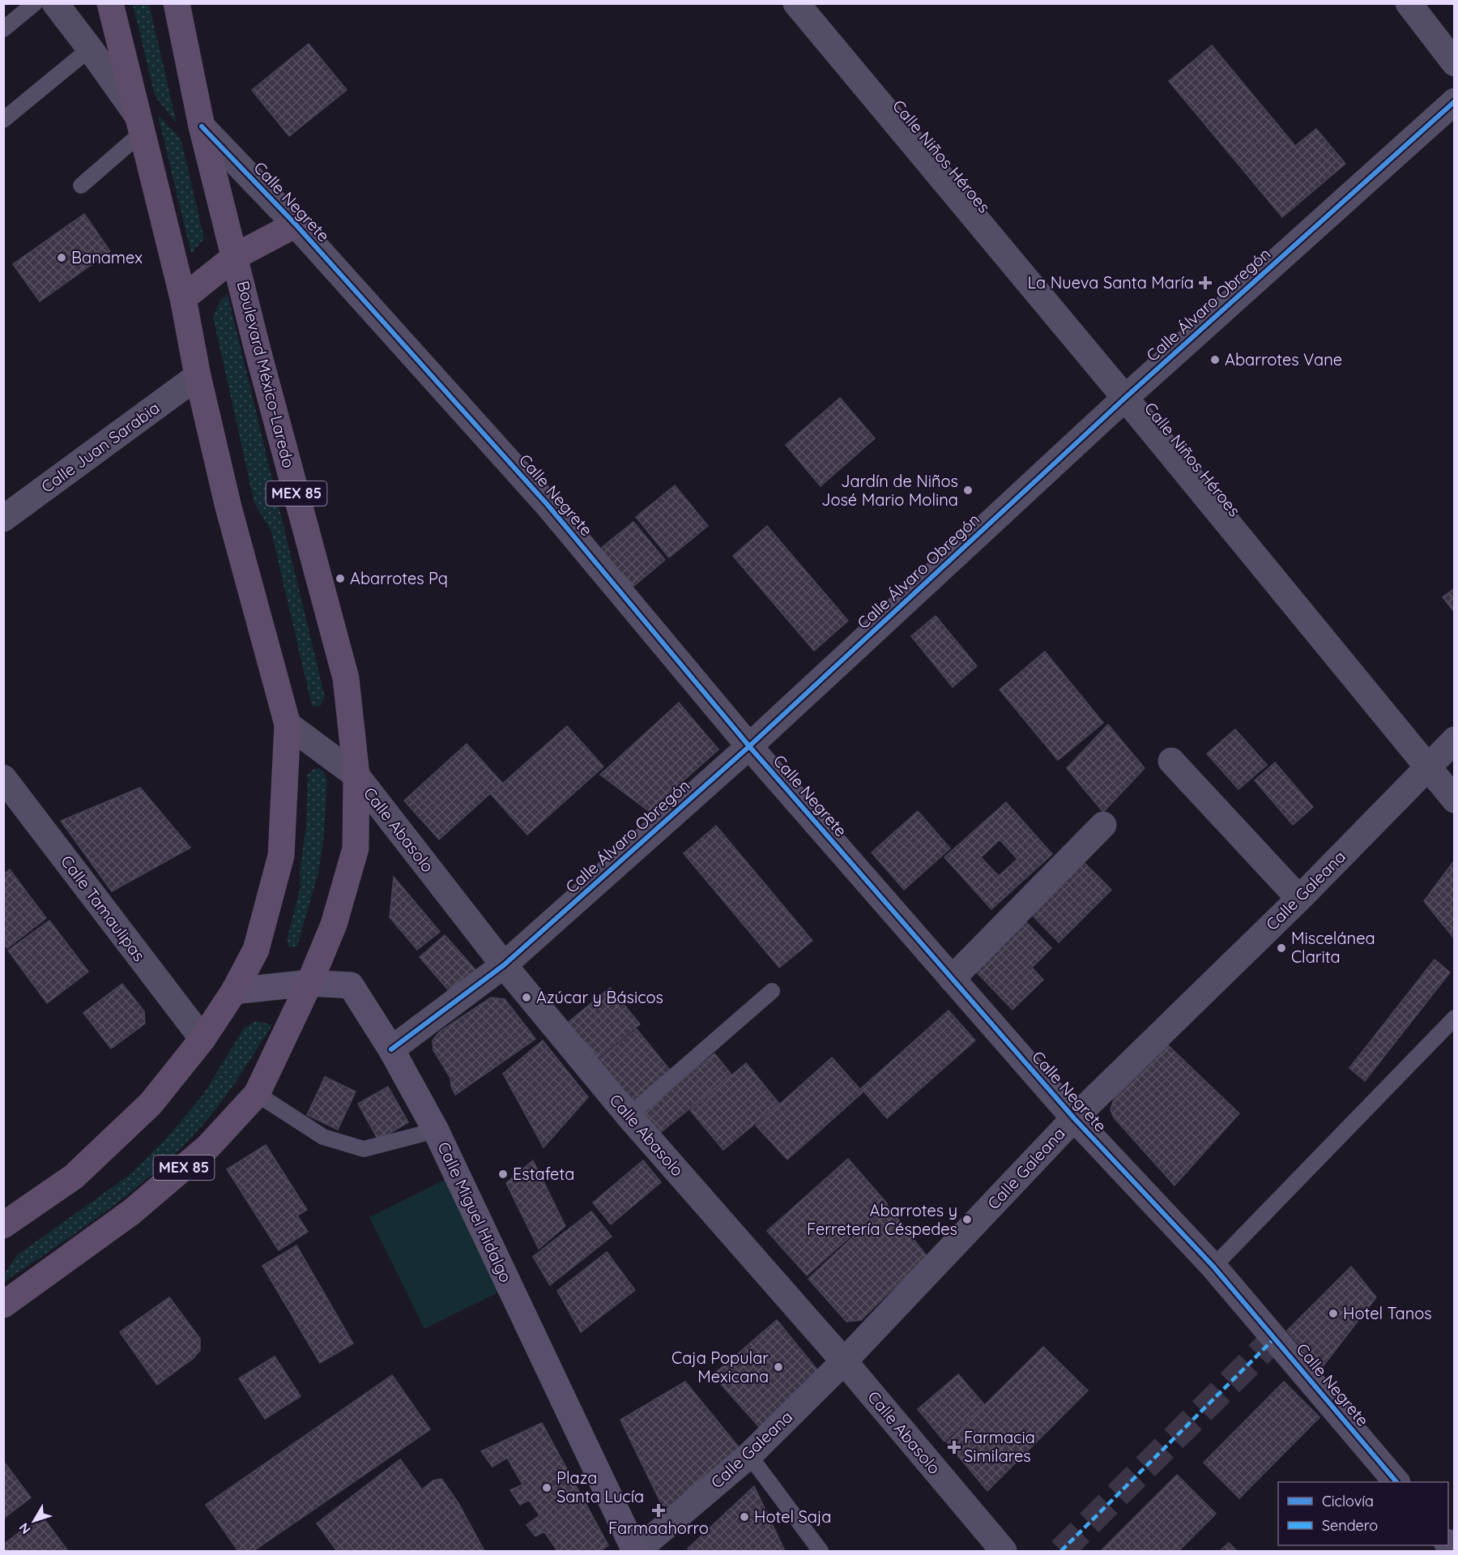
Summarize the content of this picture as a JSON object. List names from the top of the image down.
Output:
{
  "streets": {
    "main road": ["Boulevard México-Laredo", "MEX 85"],
    "street": [
      "Calle Niños Héroes",
      "Calle Negrete",
      "Calle Álvaro Obregón",
      "Calle Juan Sarabia",
      "Calle Abasolo",
      "Calle Galeana",
      "Calle Tamaulipas",
      "Calle Miguel Hidalgo"
    ]
  },
  "crossings": [
    ["Calle Niños Héroes", "Calle Álvaro Obregón"],
    ["Calle Niños Héroes", "Calle Galeana"],
    ["Calle Negrete", "Calle Álvaro Obregón"],
    ["Calle Negrete", "Boulevard México-Laredo"],
    ["Calle Negrete", "Calle Galeana"],
    ["Calle Álvaro Obregón", "Calle Abasolo"],
    ["Calle Álvaro Obregón", "Calle Miguel Hidalgo"],
    ["Boulevard México-Laredo", "Calle Abasolo"],
    ["Boulevard México-Laredo", "Calle Miguel Hidalgo"],
    ["Calle Abasolo", "Calle Galeana"],
    ["Calle Galeana", "Calle Miguel Hidalgo"]
  ],
  "places": {
    "other": [
      "Banamex",
      "Abarrotes Vane",
      "Jardín de Niños José Mario Molina",
      "Abarrotes Pq",
      "Miscelánea Clarita",
      "Azúcar y Básicos",
      "Estafeta",
      "Abarrotes y Ferretería Céspedes",
      "Hotel Tanos",
      "Caja Popular Mexicana",
      "Plaza Santa Lucía",
      "Hotel Saja"
    ],
    "health": ["La Nueva Santa María", "Farmacia Similares", "Farmaahorro"]
  },
  "legend": ["Ciclovía", "Sendero"],
  "north": "bottom left"
}
